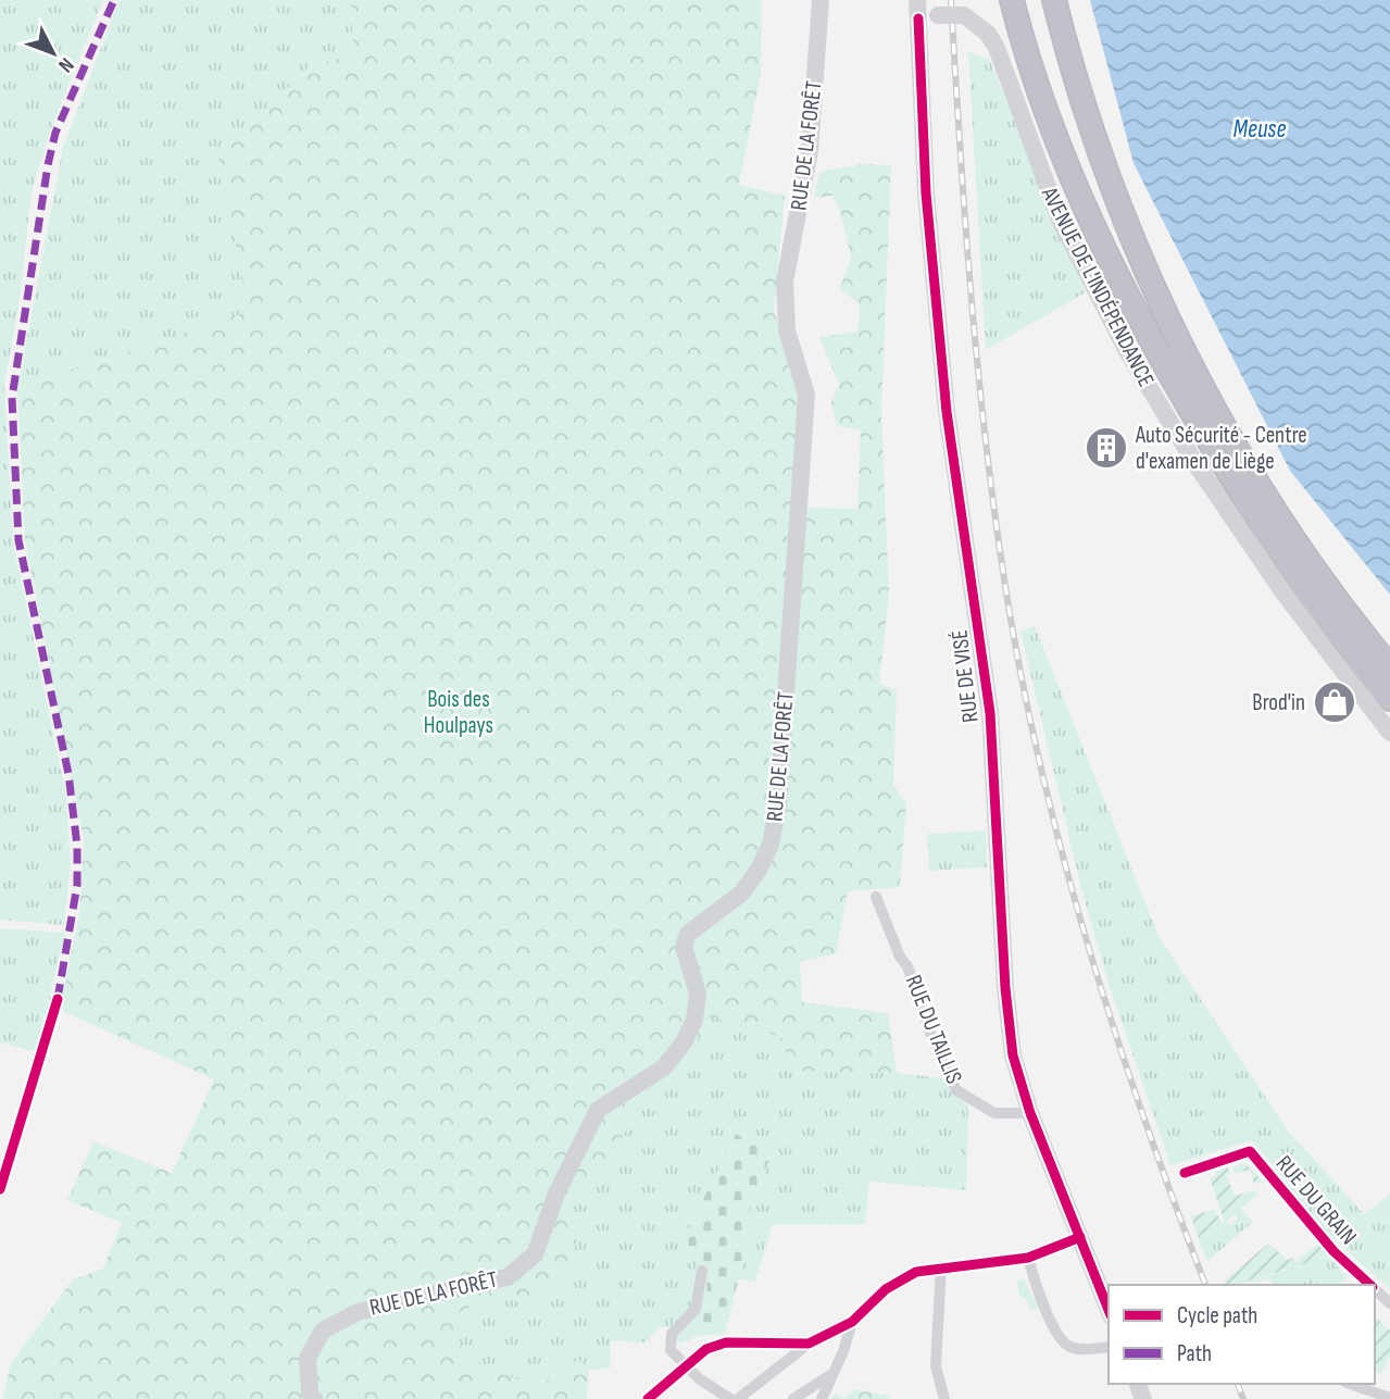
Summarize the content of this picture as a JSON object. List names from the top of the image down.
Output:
{
  "streets": {
    "main road": ["RUE DE LA FORÊT", "AVENUE DE L'INDÉPENDANCE", "RUE DE VISÉ"],
    "street": ["RUE DU TAILLIS", "RUE DU GRAIN"]
  },
  "crossings": [
    ["AVENUE DE L'INDÉPENDANCE", "RUE DE VISÉ"],
    ["RUE DE VISÉ", "RUE DU TAILLIS"]
  ],
  "water": ["Meuse"],
  "parks": ["Bois des Houlpays"],
  "places": {
    "building": ["Auto Sécurité - Centre d'examen de Liège"],
    "shop": ["Brod'in"]
  },
  "legend": ["Cycle path", "Path"],
  "north": "bottom right"
}
